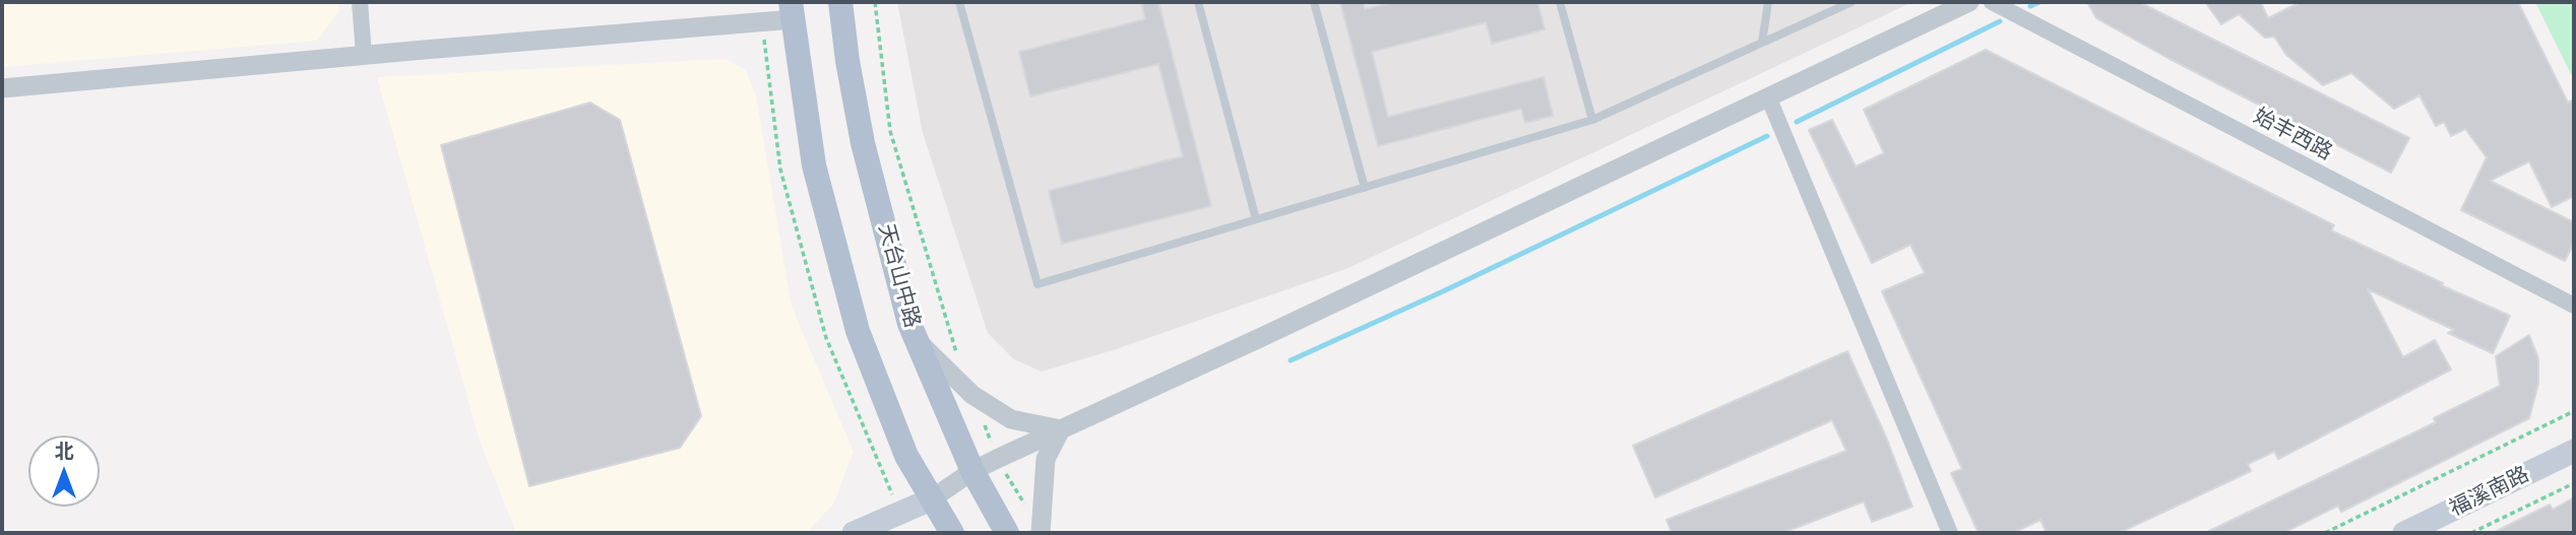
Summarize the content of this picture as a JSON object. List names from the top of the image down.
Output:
{
  "streets": {
    "main road": ["天台山中路", "福溪南路"],
    "street": ["始丰西路"]
  },
  "north": "top"
}
